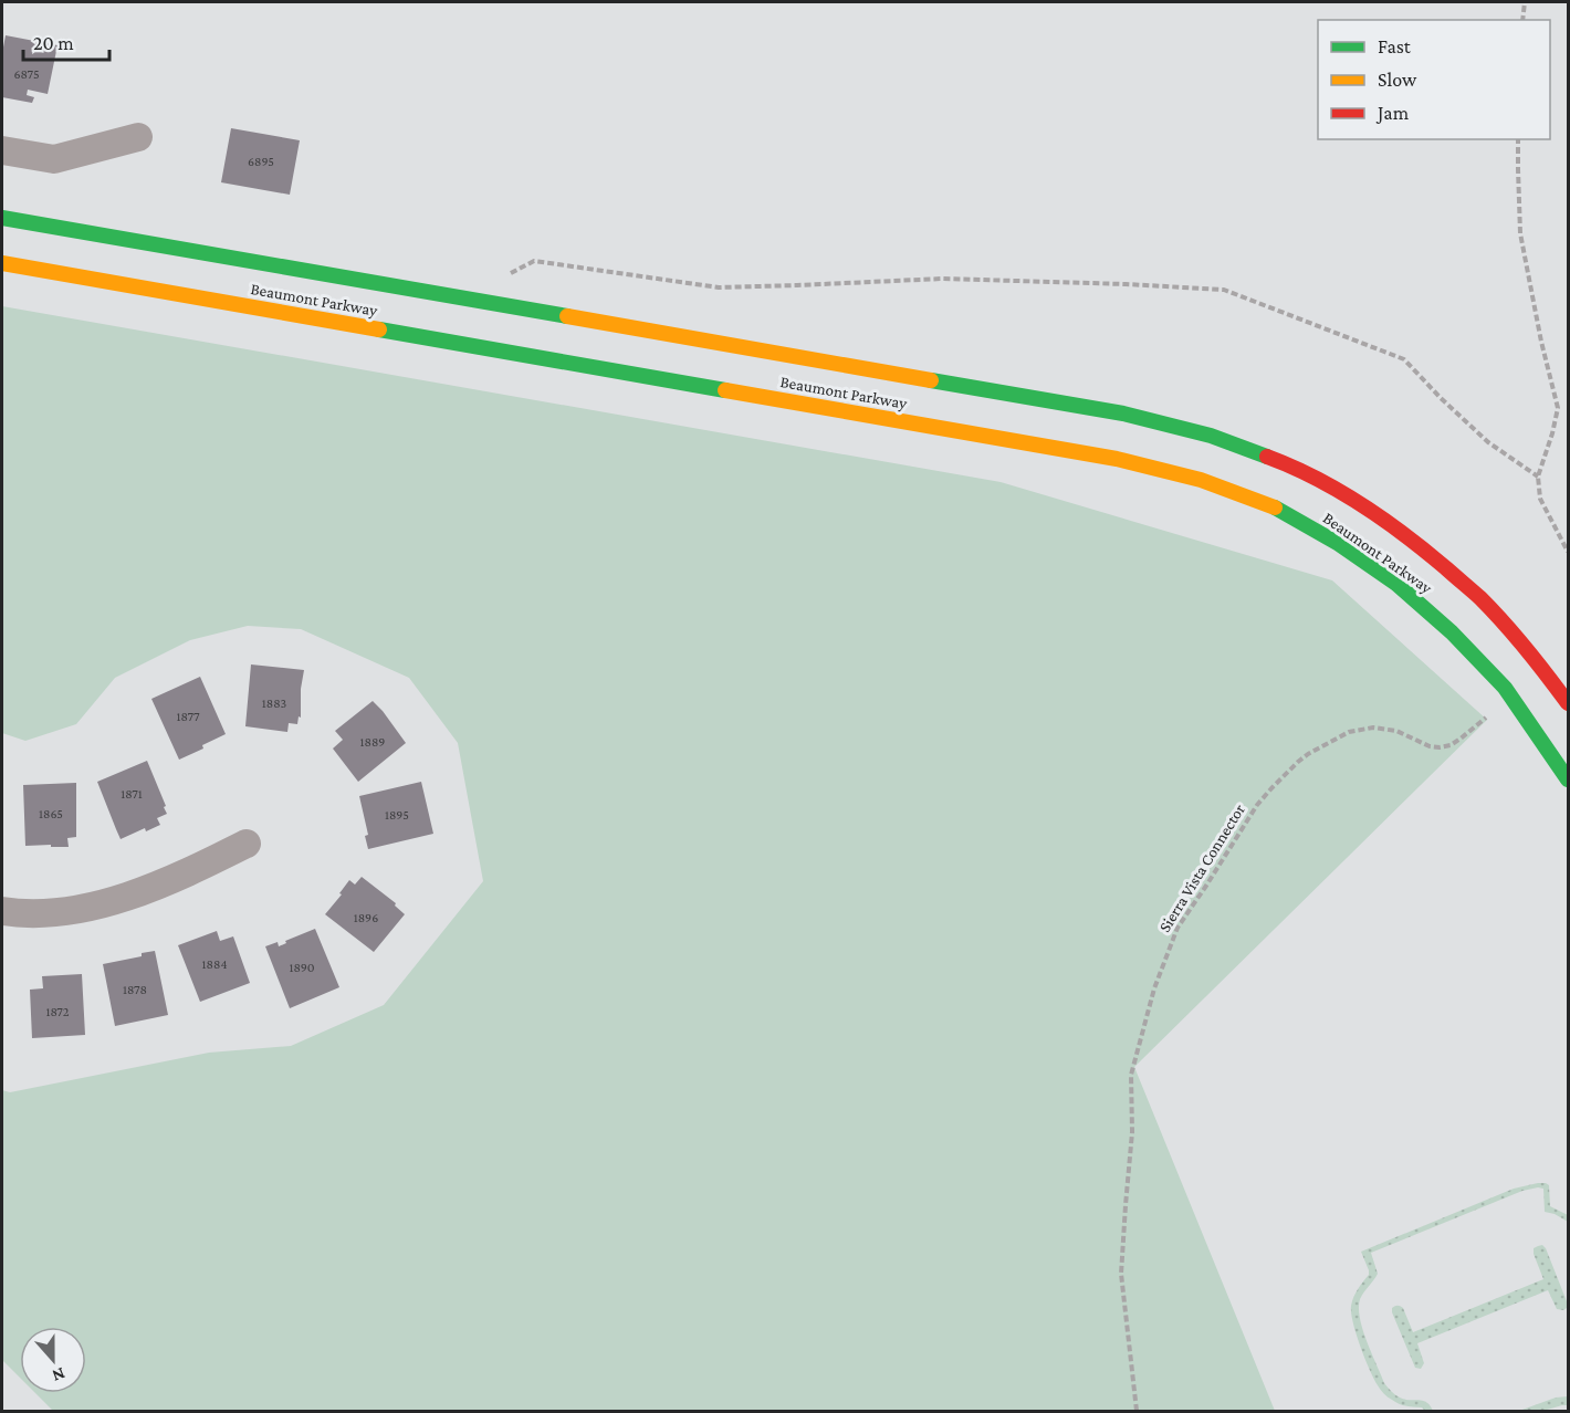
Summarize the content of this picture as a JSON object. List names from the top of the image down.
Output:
{
  "streets": {
    "street": ["Beaumont Parkway"],
    "path": ["Sierra Vista Connector"]
  },
  "house_numbers": [
    "6875",
    "6895",
    "1883",
    "1877",
    "1889",
    "1871",
    "1865",
    "1895",
    "1896",
    "1884",
    "1890",
    "1878",
    "1872"
  ],
  "legend": ["Fast", "Slow", "Jam"],
  "scale_bar": "20 m",
  "north": "bottom"
}
